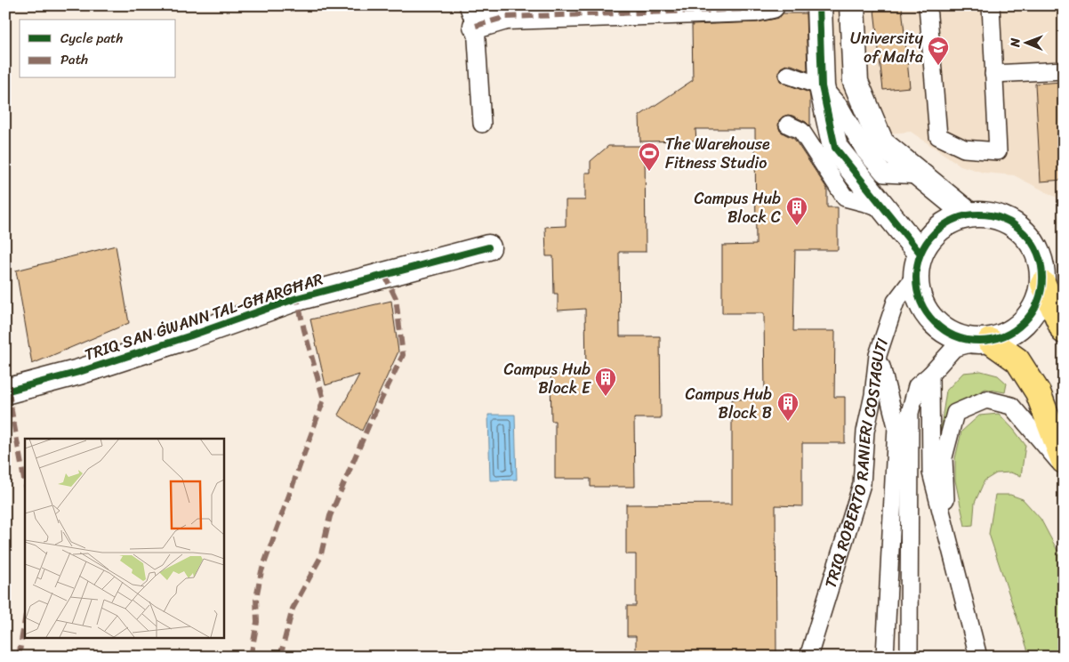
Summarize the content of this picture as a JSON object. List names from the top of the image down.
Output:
{
  "streets": {
    "street": ["TRIQ SAN ĠWANN TAL-GĦARGĦAR"],
    "lane": ["TRIQ ROBERTO RANIERI COSTAGUTI"]
  },
  "places": {
    "school or university": ["University of Malta"],
    "sports": ["The Warehouse Fitness Studio"],
    "building": ["Campus Hub Block C", "Campus Hub Block E", "Campus Hub Block B"]
  },
  "legend": ["Cycle path", "Path"],
  "north": "left"
}
